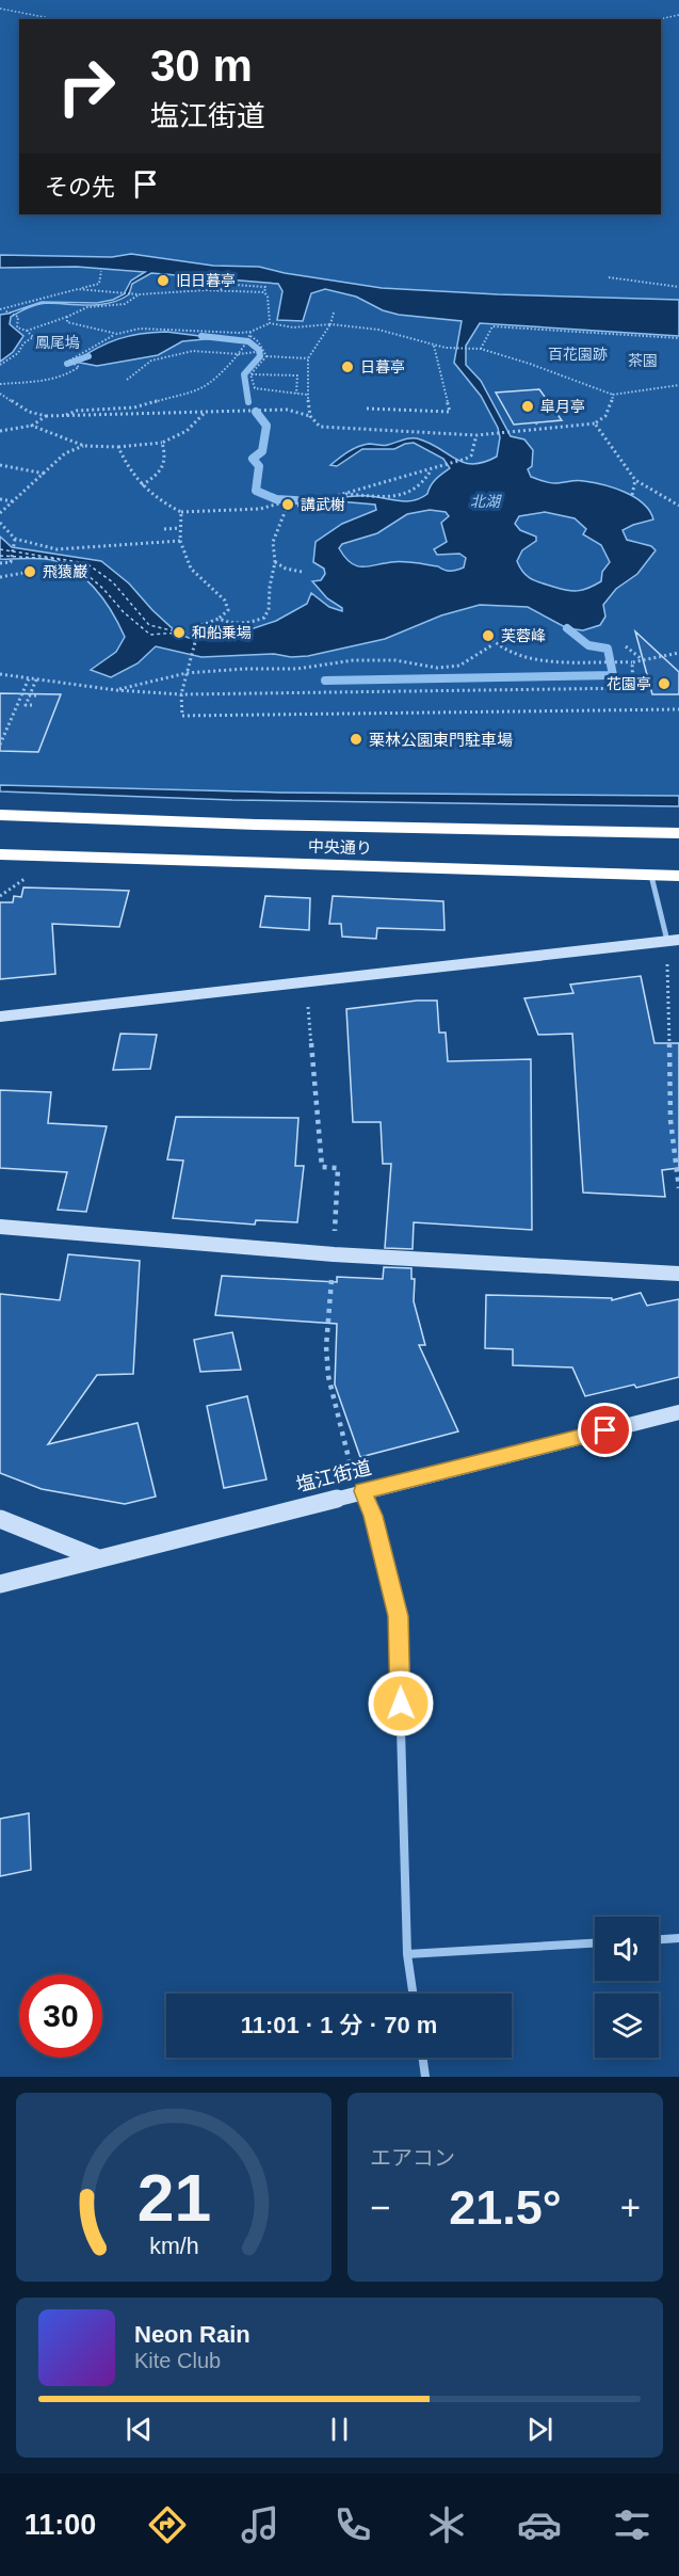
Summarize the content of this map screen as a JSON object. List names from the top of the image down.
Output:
{
  "streets": {
    "highway": ["中央通り"],
    "street": ["塩江街道"]
  },
  "water": ["北湖"],
  "parks": ["鳳尾塢", "百花園跡", "茶園"],
  "places": [
    "旧日暮亭",
    "日暮亭",
    "皐月亭",
    "講武榭",
    "飛猿巌",
    "和船乗場",
    "芙蓉峰",
    "花園亭",
    "栗林公園東門駐車場"
  ],
  "page": {
    "turn": ["30 m", "塩江街道"],
    "then": "その先",
    "limit": "30",
    "trip": "11:01 · 1 分 · 70 m",
    "tile": "エアコン",
    "heat": ["−", "21.5°", "+"],
    "song": ["Neon Rain", "Kite Club"],
    "tabs": "11:00",
    "gauge": ["21", "km/h"]
  }
}
